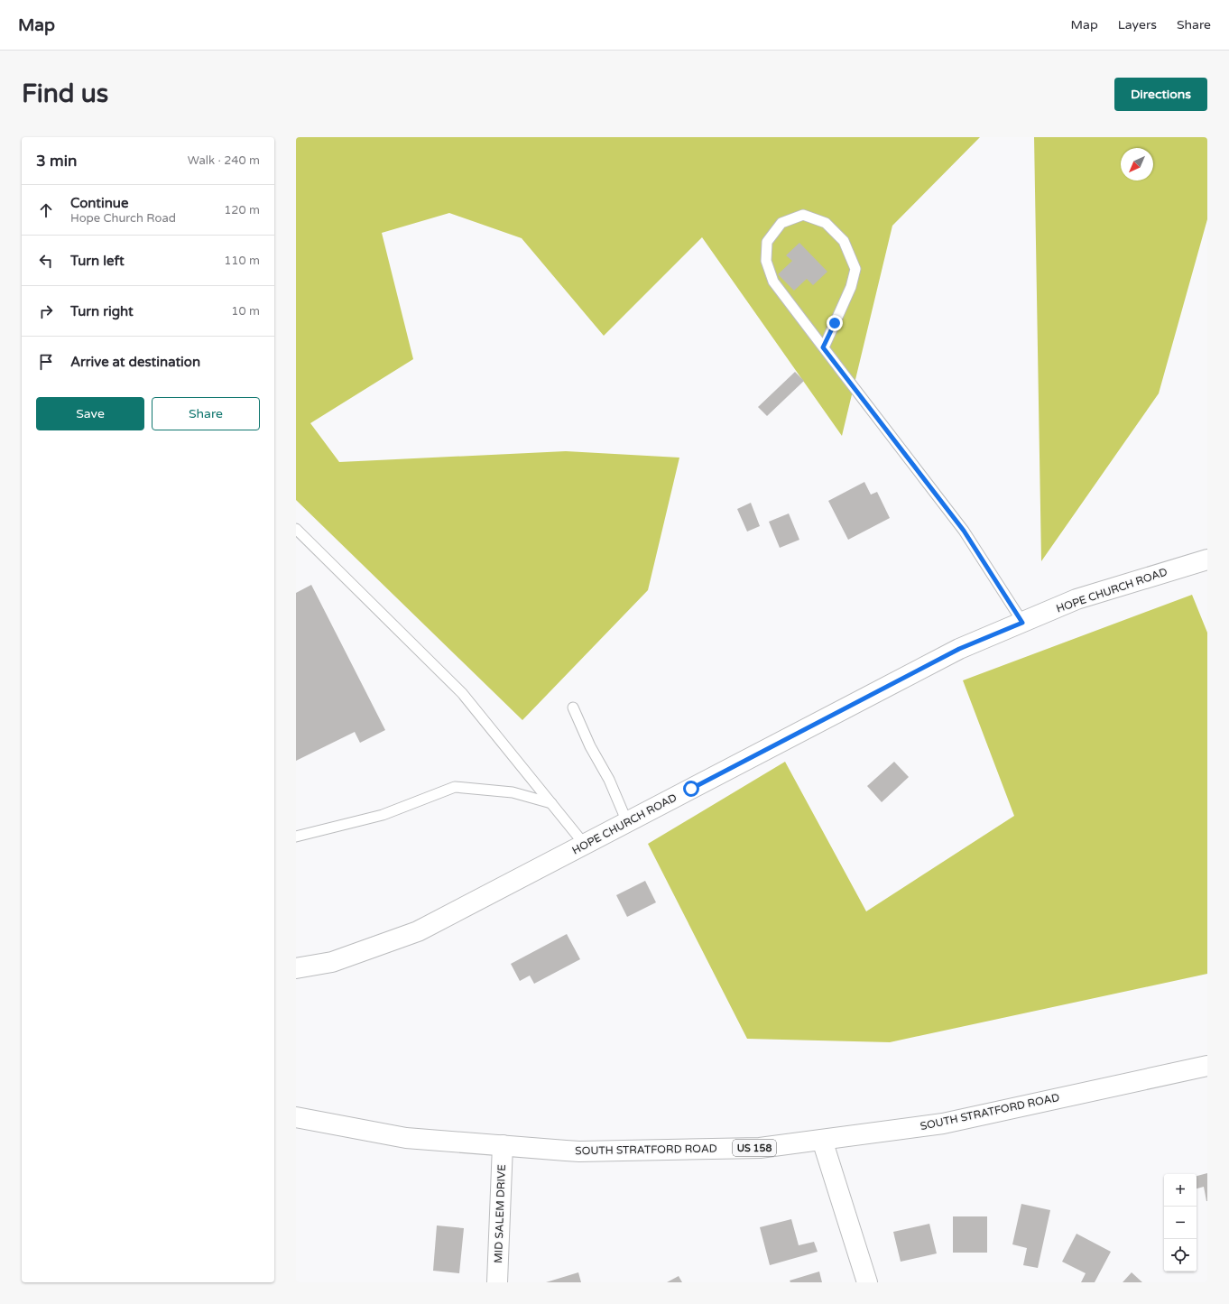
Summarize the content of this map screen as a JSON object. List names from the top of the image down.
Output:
{
  "streets": {
    "street": [
      "HOPE CHURCH ROAD",
      "SOUTH STRATFORD ROAD",
      "US 158",
      "MID SALEM DRIVE"
    ]
  },
  "crossings": [
    ["SOUTH STRATFORD ROAD", "MID SALEM DRIVE"]
  ],
  "north": "bottom left",
  "page": {
    "header": "Map",
    "nav": ["Map", "Layers", "Share"],
    "buttons": [
      "Directions",
      ["Save", "Share"]
    ],
    "title": "Find us",
    "heading": ["3 min", "Walk · 240 m"],
    "list": [
      ["Continue", "Hope Church Road", "120 m"],
      ["Turn left", "110 m"],
      ["Turn right", "10 m"],
      "Arrive at destination"
    ],
    "map_buttons": ["+", "−"]
  }
}
